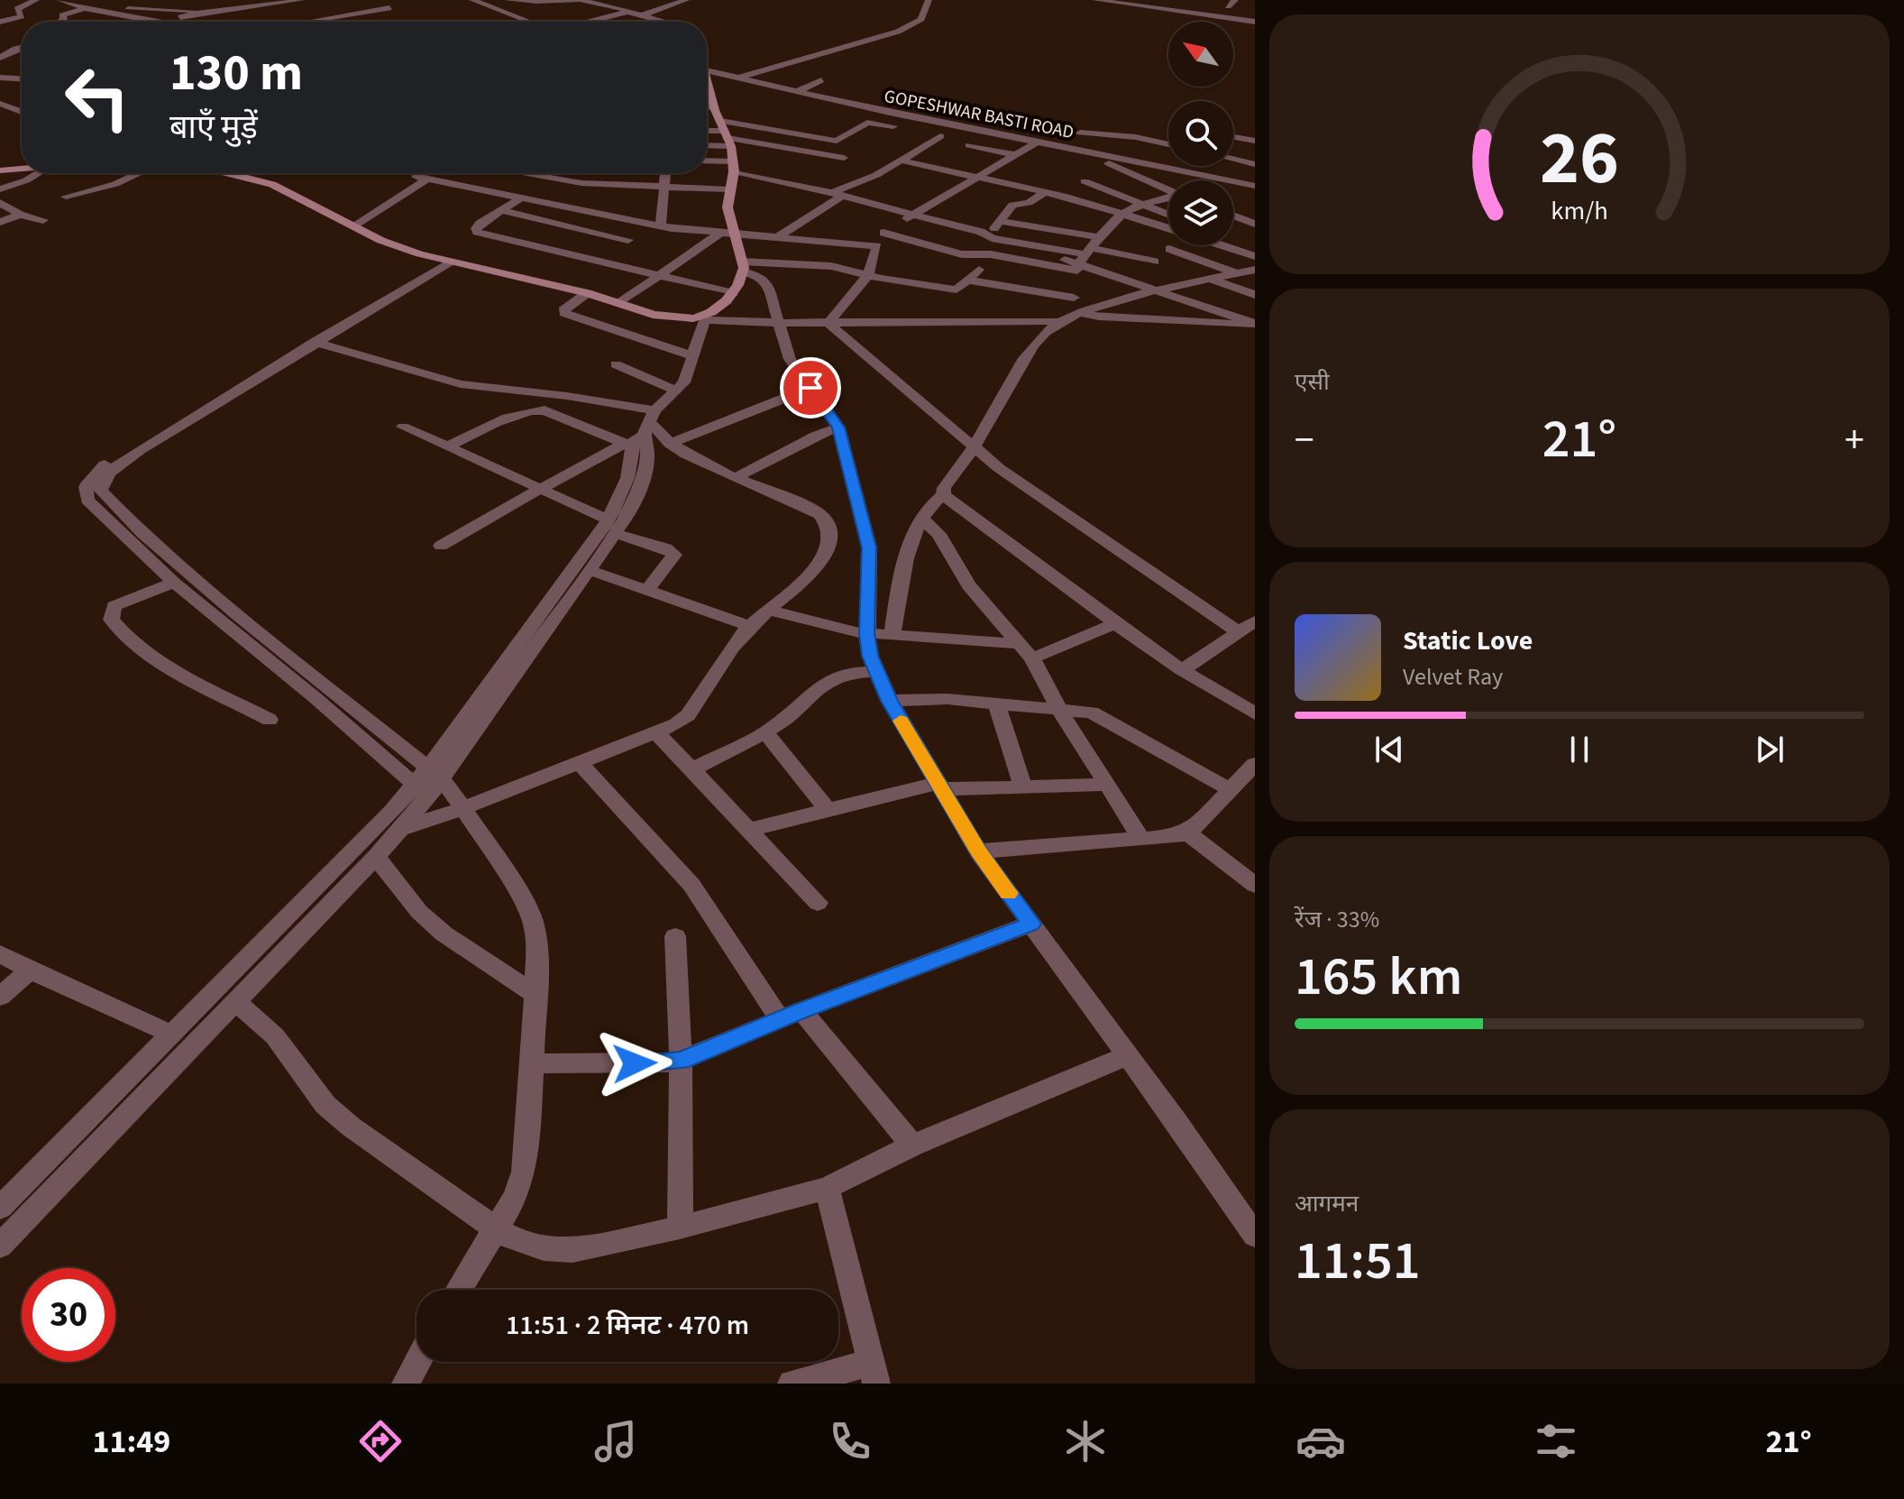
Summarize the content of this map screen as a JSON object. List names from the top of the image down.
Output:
{
  "streets": {
    "street": ["GOPESHWAR BASTI ROAD"]
  },
  "north": "top left",
  "page": {
    "turn": ["130 m", "बाएँ मुड़ें"],
    "tile": [
      "एसी",
      ["रेंज · 33%", "165 km"],
      ["आगमन", "11:51"]
    ],
    "heat": ["−", "21°", "+"],
    "song": ["Static Love", "Velvet Ray"],
    "limit": "30",
    "trip": "11:51 · 2 मिनट · 470 m",
    "tabs": ["11:49", "21°"],
    "gauge": ["26", "km/h"]
  }
}
